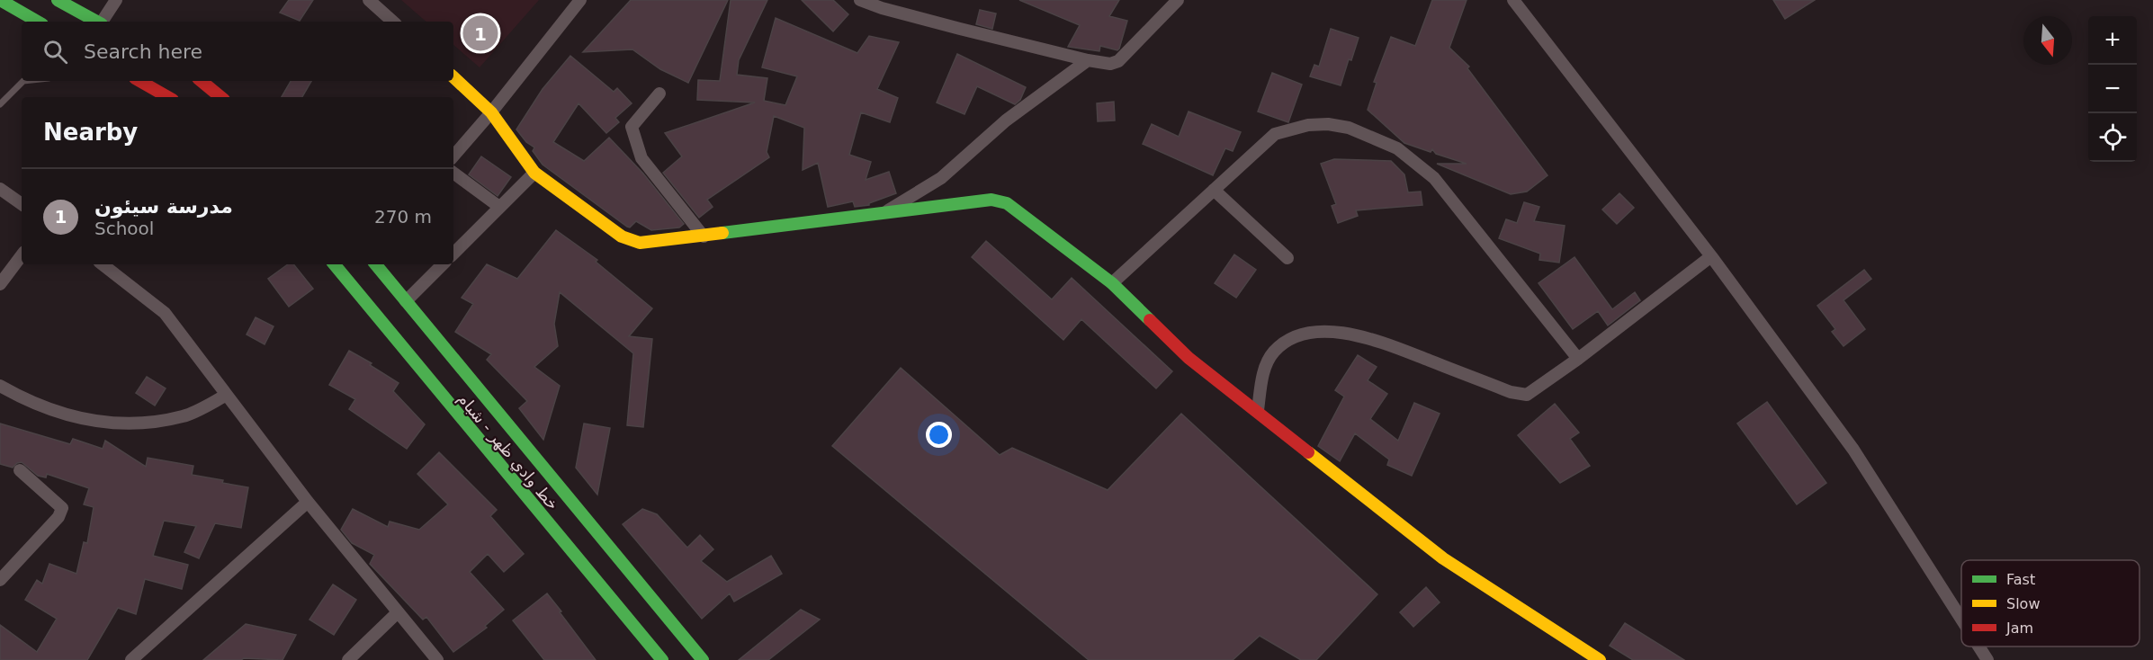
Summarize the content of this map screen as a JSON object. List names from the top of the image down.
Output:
{
  "streets": {
    "street": ["خط وادي ظهر - شبام"]
  },
  "legend": ["Fast", "Slow", "Jam"],
  "north": "bottom",
  "page": {
    "pins": "1",
    "map_buttons": ["+", "−"],
    "search": "Search here",
    "heading": "Nearby",
    "list": [
      {
        "mark": "1",
        "name": "مدرسة سيئون",
        "note": "School",
        "value": "270 m"
      }
    ]
  }
}
